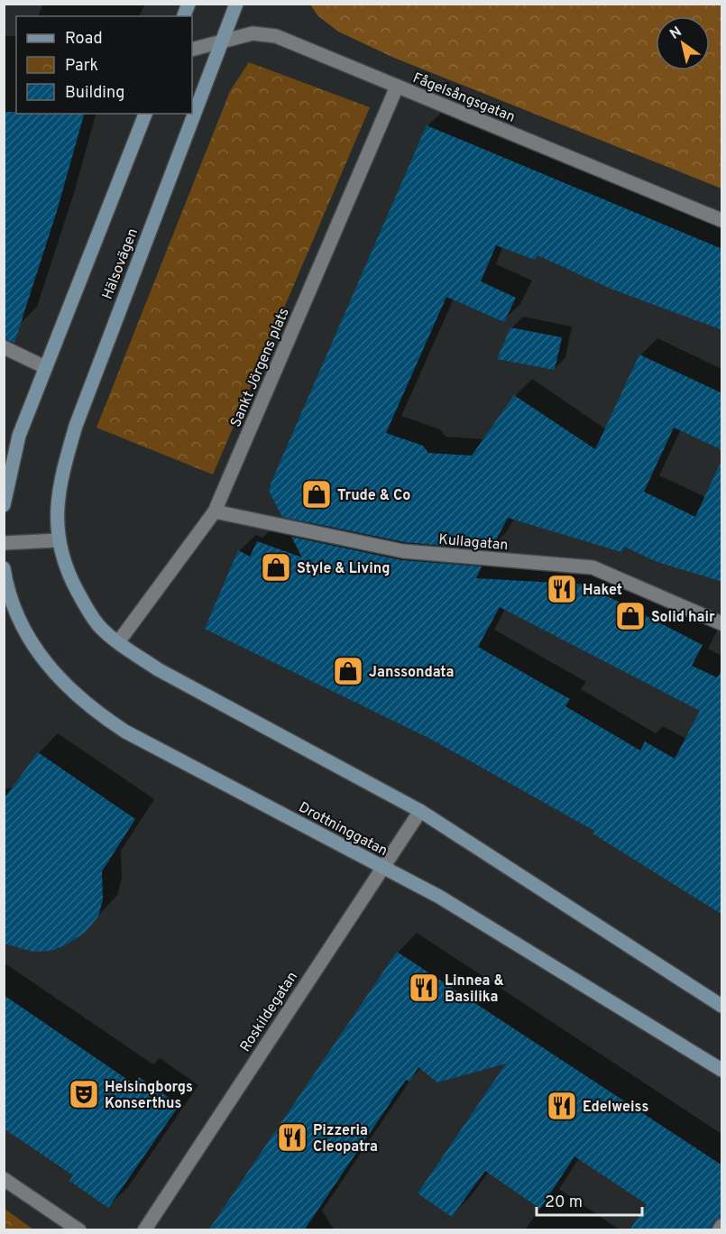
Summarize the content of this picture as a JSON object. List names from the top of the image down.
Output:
{
  "streets": {
    "main road": ["Hälsovägen", "Drottninggatan"],
    "street": [
      "Fågelsångsgatan",
      "Sankt Jörgens plats",
      "Kullagatan",
      "Roskildegatan"
    ]
  },
  "crossings": [
    ["Fågelsångsgatan", "Hälsovägen"],
    ["Fågelsångsgatan", "Sankt Jörgens plats"],
    ["Sankt Jörgens plats", "Kullagatan"],
    ["Drottninggatan", "Roskildegatan"]
  ],
  "places": {
    "shop": [
      "Trude & Co",
      "Style & Living",
      "Solid hair",
      "Janssondata"
    ],
    "restaurant": [
      "Haket",
      "Linnea & Basilika",
      "Edelweiss",
      "Pizzeria Cleopatra"
    ],
    "theatre": ["Helsingborgs Konserthus"]
  },
  "legend": ["Road", "Park", "Building"],
  "scale_bar": "20 m",
  "north": "top left"
}
